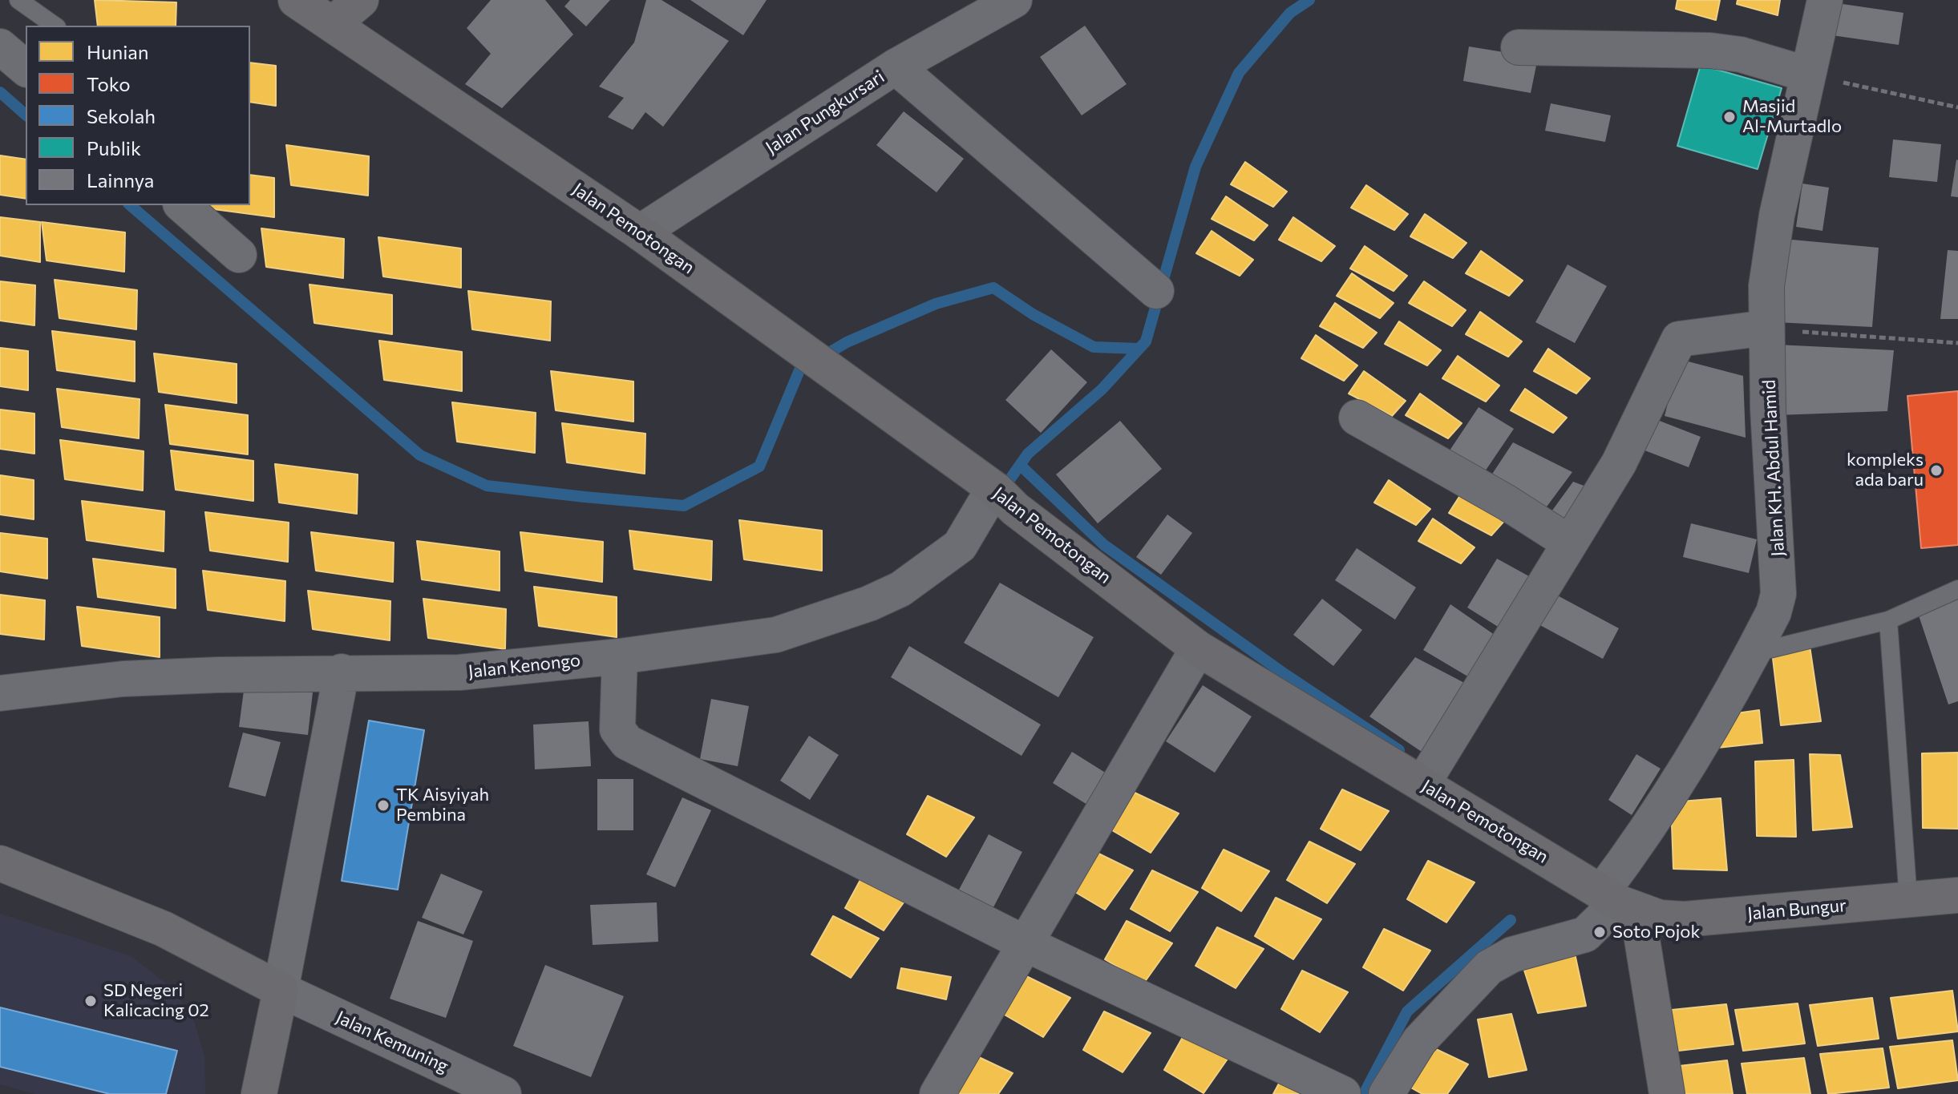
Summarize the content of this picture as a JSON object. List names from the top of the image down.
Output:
{
  "streets": {
    "street": [
      "Jalan Pungkursari",
      "Jalan Pemotongan",
      "Jalan KH. Abdul Hamid",
      "Jalan Kenongo",
      "Jalan Bungur",
      "Jalan Kemuning"
    ]
  },
  "crossings": [
    ["Jalan Pungkursari", "Jalan Pemotongan"],
    ["Jalan Pemotongan", "Jalan KH. Abdul Hamid"],
    ["Jalan Pemotongan", "Jalan Kenongo"],
    ["Jalan Pemotongan", "Jalan Bungur"],
    ["Jalan KH. Abdul Hamid", "Jalan Bungur"]
  ],
  "places": [
    "Masjid Al-Murtadlo",
    "kompleks ada baru",
    "TK Aisyiyah Pembina",
    "Soto Pojok",
    "SD Negeri Kalicacing 02"
  ],
  "legend": [
    "Hunian",
    "Toko",
    "Sekolah",
    "Publik",
    "Lainnya"
  ]
}
